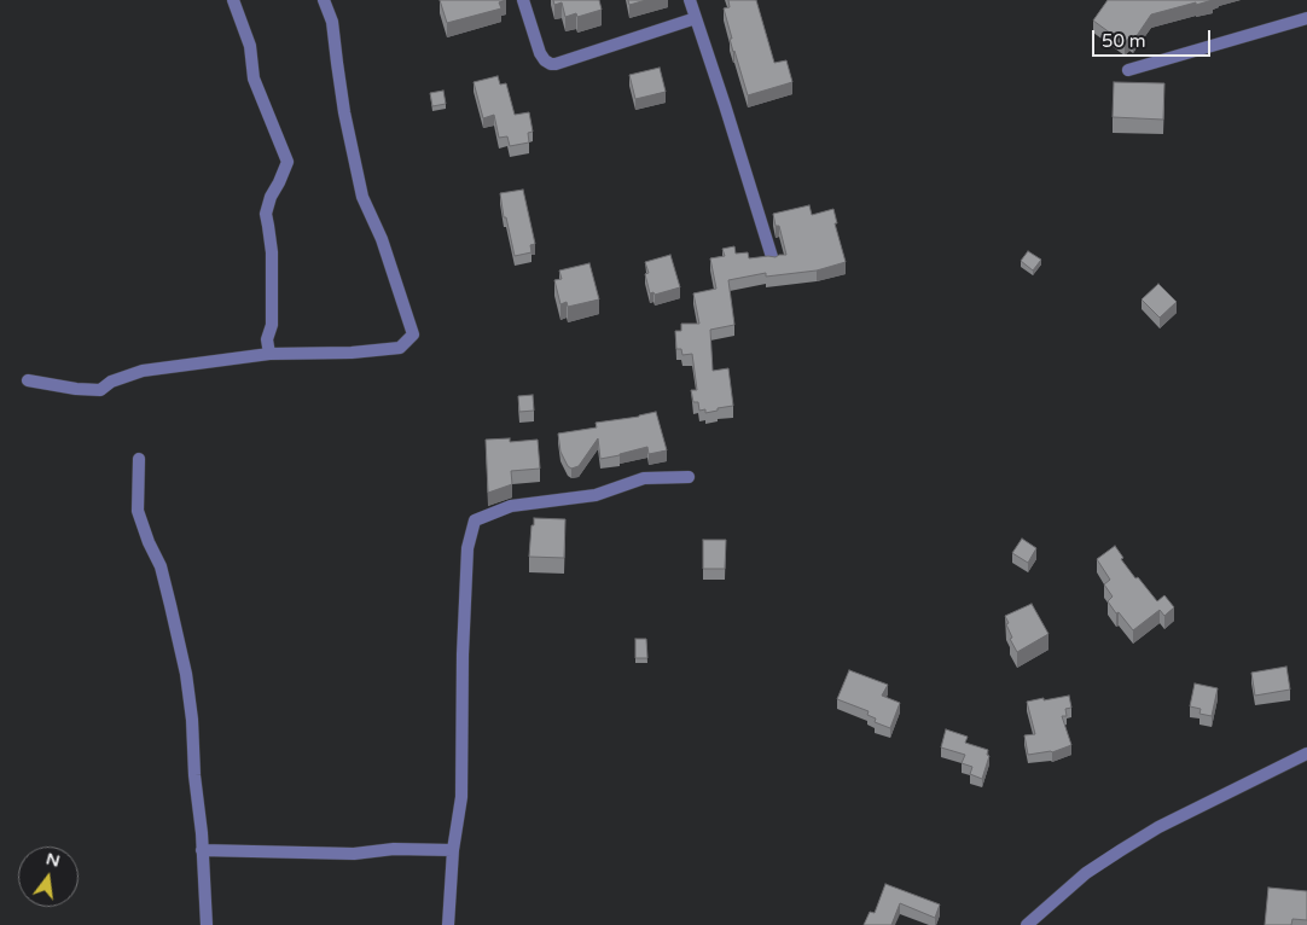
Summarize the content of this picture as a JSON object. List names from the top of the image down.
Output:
{
  "scale_bar": "50 m",
  "north": "top"
}
